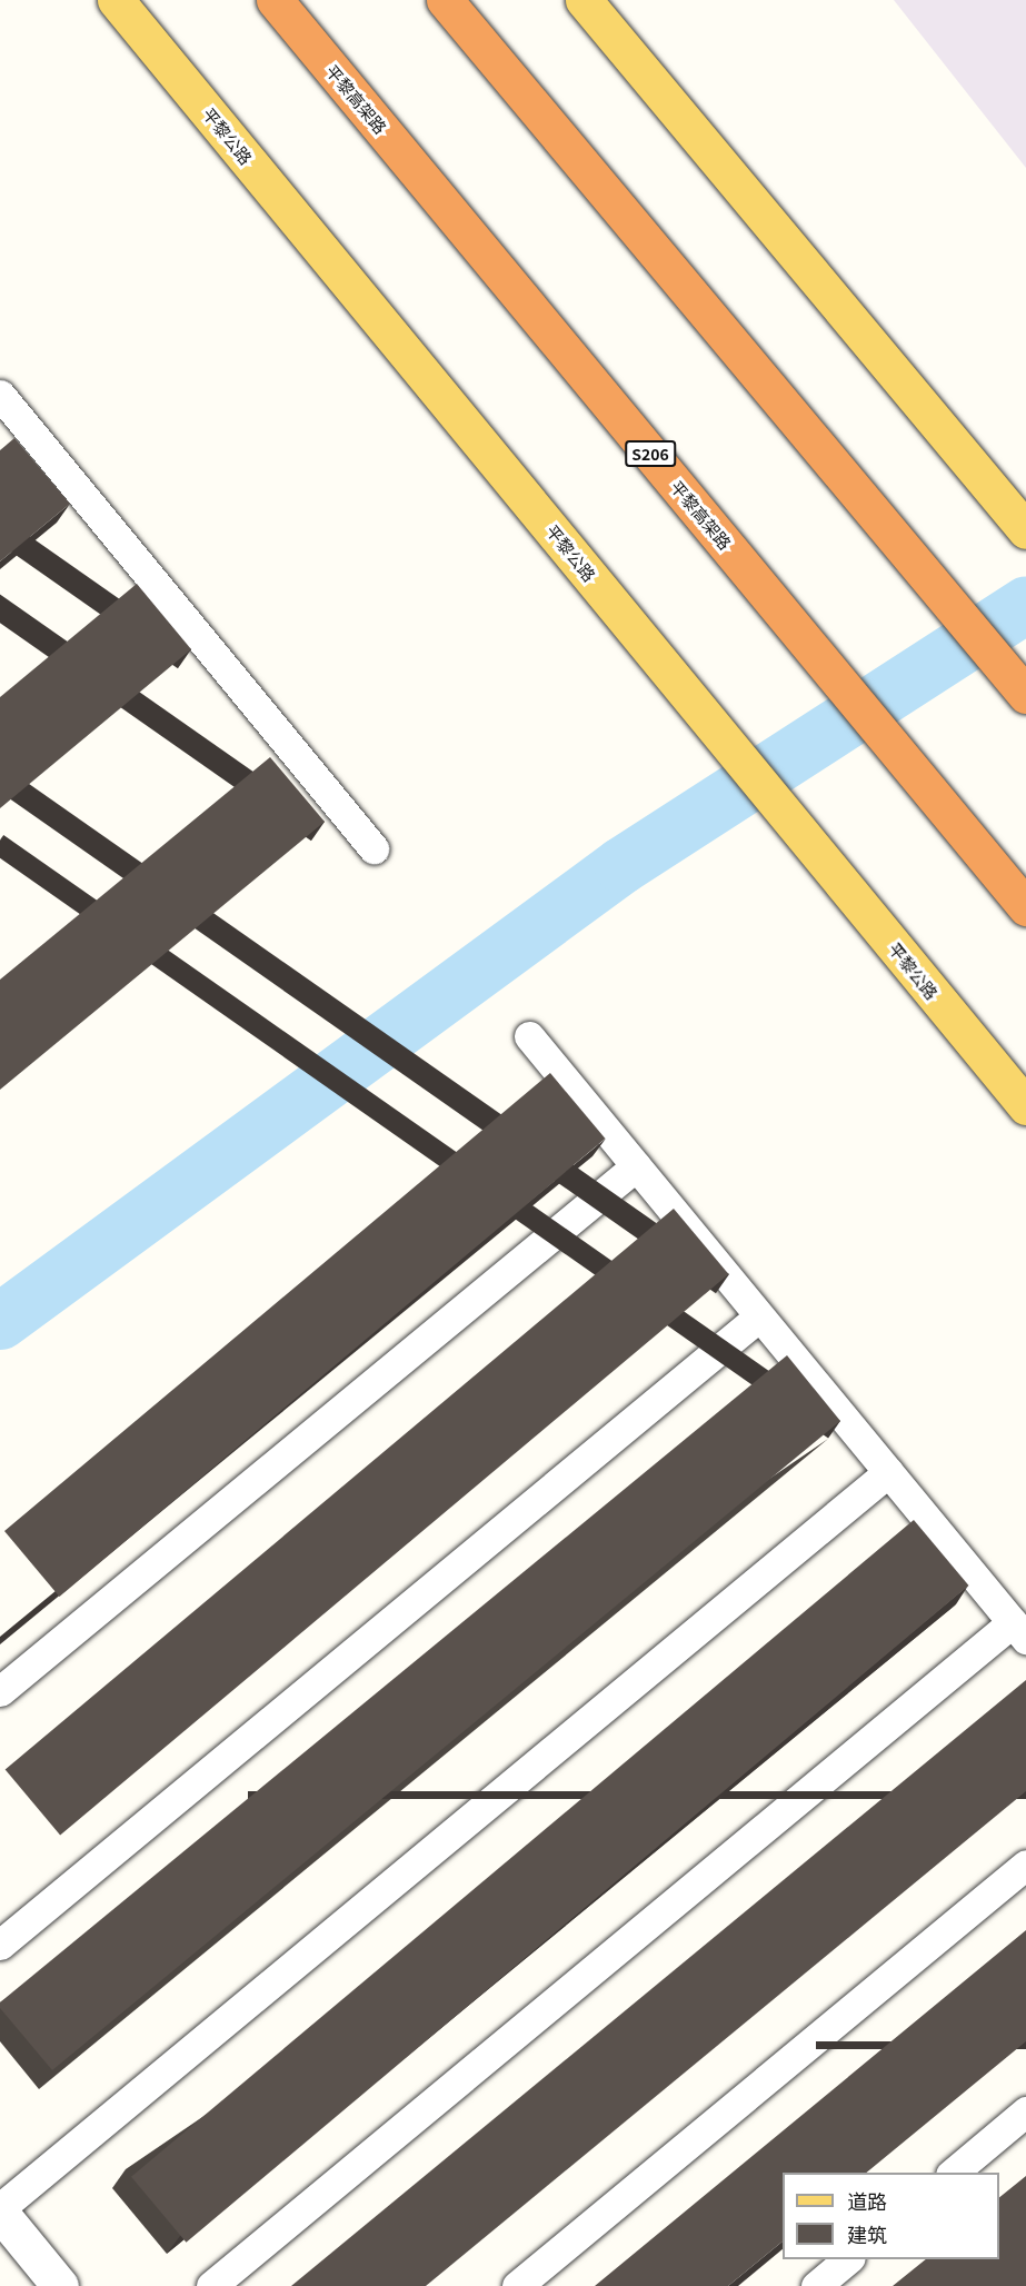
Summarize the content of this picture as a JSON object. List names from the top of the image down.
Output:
{
  "streets": {
    "highway": ["平黎高架路", "S206"],
    "main road": ["平黎公路"]
  },
  "legend": ["道路", "建筑"]
}
